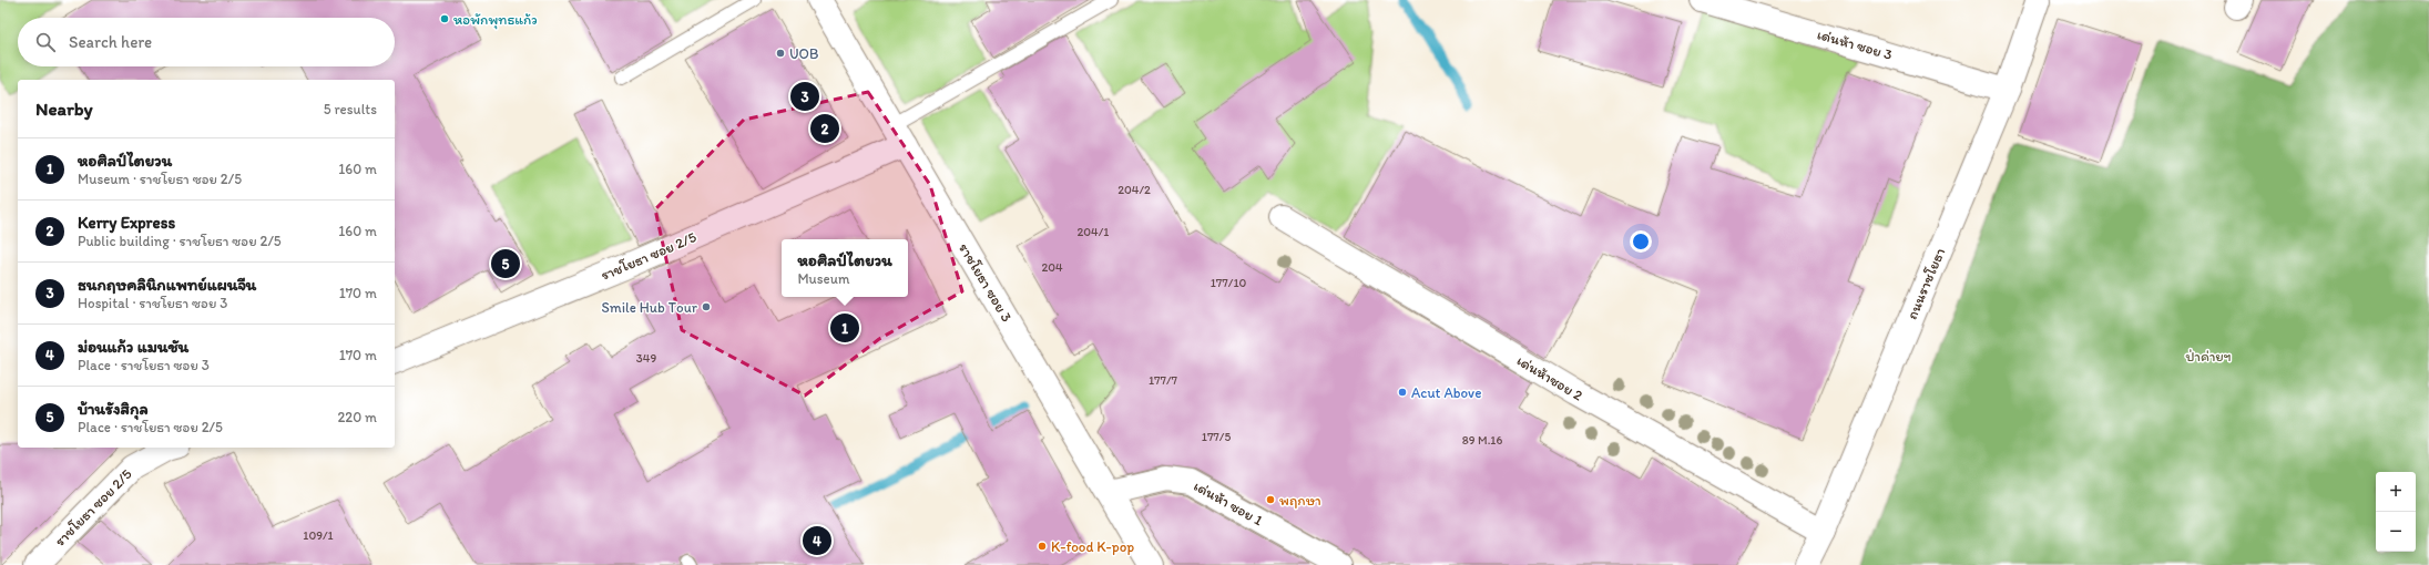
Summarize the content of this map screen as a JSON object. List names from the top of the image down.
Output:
{
  "streets": {
    "street": [
      "เด่นห้า ซอย 3",
      "ราชโยธา ซอย 2/5",
      "ราชโยธา ซอย 3",
      "ถนนราชโยธา",
      "เด่นห้าซอย 2",
      "เด่นห้า ซอย 1"
    ]
  },
  "crossings": [
    ["เด่นห้า ซอย 3", "ถนนราชโยธา"],
    ["ราชโยธา ซอย 2/5", "ราชโยธา ซอย 3"],
    ["ราชโยธา ซอย 3", "เด่นห้า ซอย 1"],
    ["ถนนราชโยธา", "เด่นห้าซอย 2"]
  ],
  "parks": ["ป่าค่ายฯ"],
  "places": [
    "หอพักพุทธแก้ว",
    "UOB",
    "Smile Hub Tour",
    "Acut Above",
    "พฤกษา",
    "K-food K-pop"
  ],
  "house_numbers": [
    "204/2",
    "204/1",
    "204",
    "177/10",
    "349",
    "177/7",
    "177/5",
    "89 M.16",
    "109/1"
  ],
  "page": {
    "search": "Search here",
    "pins": [
      "3",
      "2",
      "5",
      "1",
      "4"
    ],
    "heading": ["Nearby", "5 results"],
    "list": [
      {
        "mark": "1",
        "name": "หอศิลป์ไตยวน",
        "note": "Museum · ราชโยธา ซอย 2/5",
        "value": "160 m"
      },
      {
        "mark": "2",
        "name": "Kerry Express",
        "note": "Public building · ราชโยธา ซอย 2/5",
        "value": "160 m"
      },
      {
        "mark": "3",
        "name": "ธนกฤษคลินิกแพทย์แผนจีน",
        "note": "Hospital · ราชโยธา ซอย 3",
        "value": "170 m"
      },
      {
        "mark": "4",
        "name": "ม่อนแก้ว แมนชัน",
        "note": "Place · ราชโยธา ซอย 3",
        "value": "170 m"
      },
      {
        "mark": "5",
        "name": "บ้านรังสิกุล",
        "note": "Place · ราชโยธา ซอย 2/5",
        "value": "220 m"
      }
    ],
    "popup": ["หอศิลป์ไตยวน", "Museum"],
    "map_buttons": ["+", "−"]
  }
}
